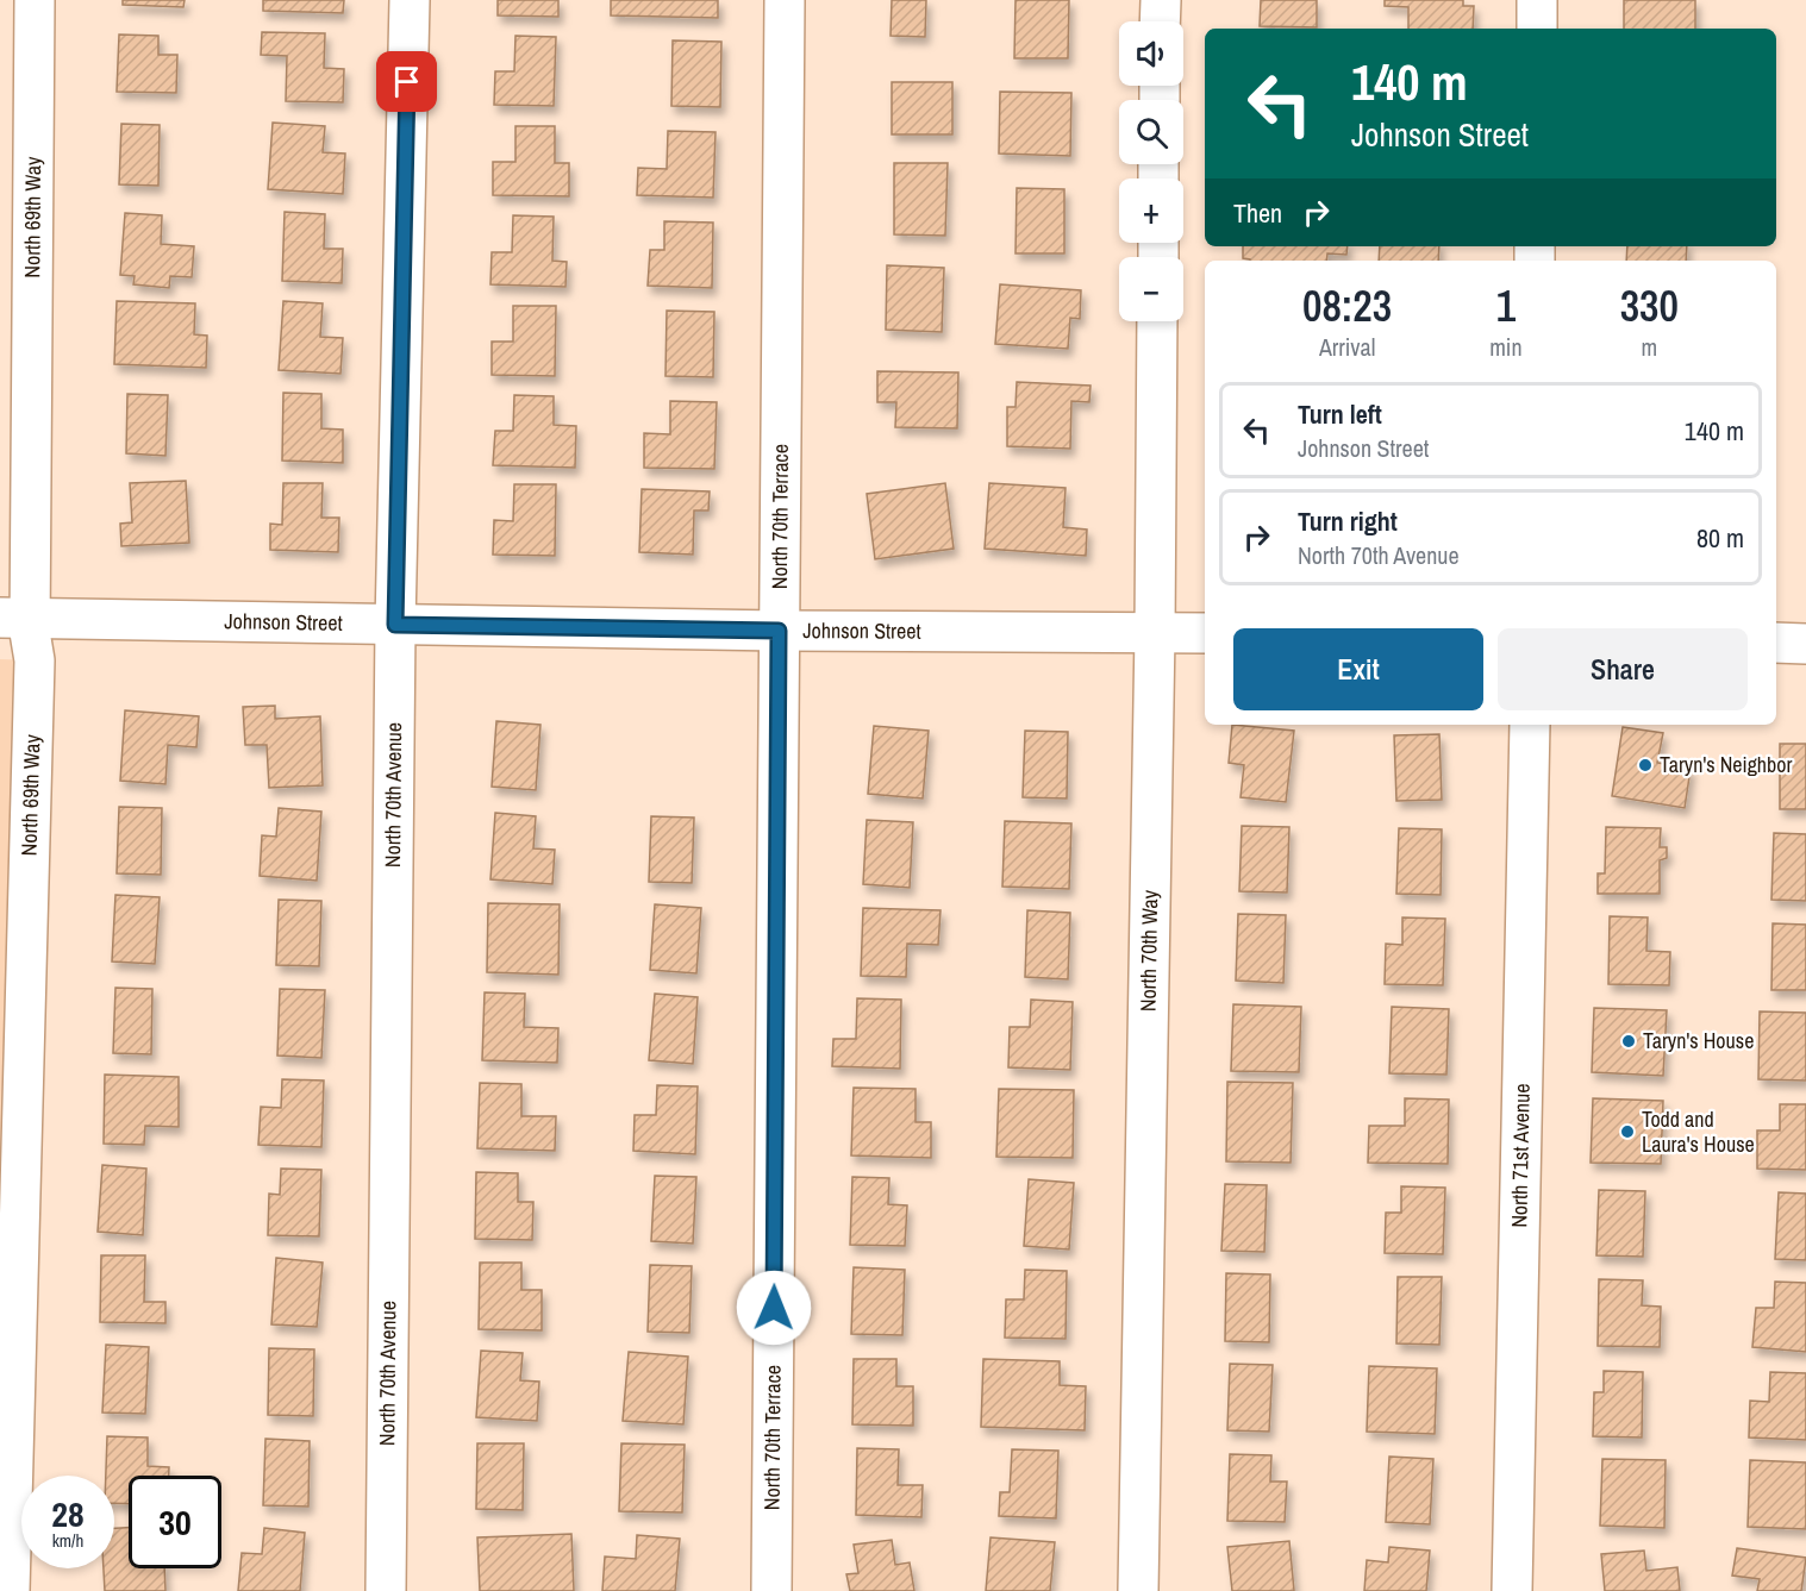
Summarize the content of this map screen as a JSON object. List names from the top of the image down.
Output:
{
  "streets": {
    "street": [
      "North 69th Way",
      "North 70th Terrace",
      "Johnson Street",
      "North 70th Avenue",
      "North 70th Way",
      "North 71st Avenue"
    ]
  },
  "crossings": [
    ["North 69th Way", "Johnson Street"],
    ["North 70th Terrace", "Johnson Street"],
    ["Johnson Street", "North 70th Avenue"],
    ["Johnson Street", "North 70th Way"]
  ],
  "places": ["Taryn's Neighbor", "Taryn's House", "Todd and Laura's House"],
  "page": {
    "map_buttons": ["+", "−"],
    "turn": ["140 m", "Johnson Street"],
    "then": "Then",
    "eta": [
      "08:23",
      "Arrival",
      "1",
      "min",
      "330",
      "m"
    ],
    "list": [
      {
        "name": "Turn left",
        "note": "Johnson Street",
        "value": "140 m"
      },
      {
        "name": "Turn right",
        "note": "North 70th Avenue",
        "value": "80 m"
      }
    ],
    "buttons": ["Exit", "Share"],
    "speed": "28 km/h",
    "limit": "30"
  }
}
